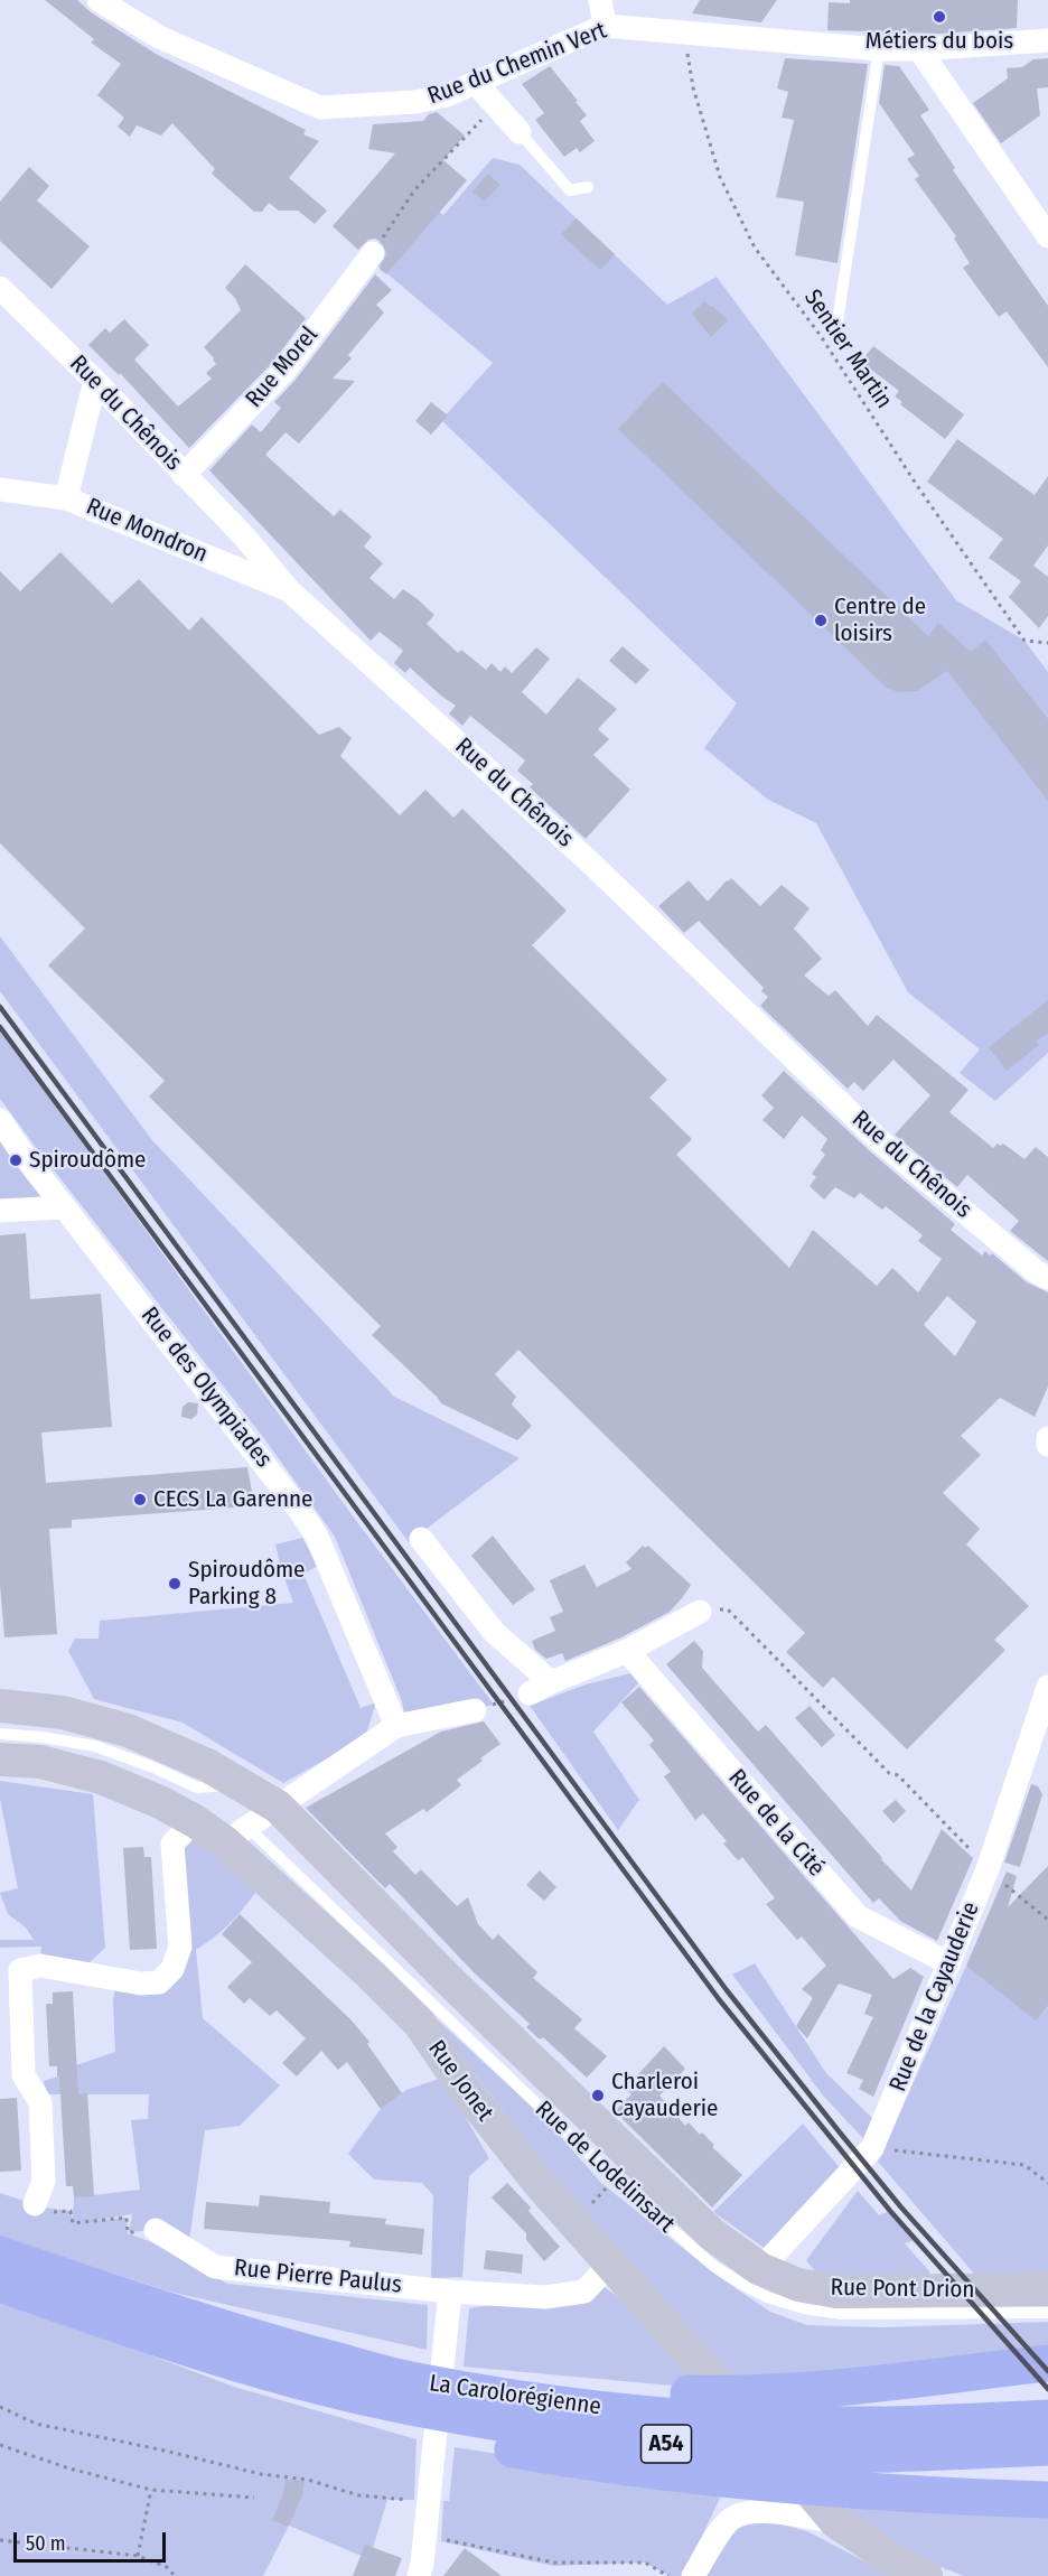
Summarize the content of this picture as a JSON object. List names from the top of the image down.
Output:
{
  "streets": {
    "highway": ["La Carolorégienne", "A54"],
    "street": [
      "Rue du Chemin Vert",
      "Rue Morel",
      "Rue du Chênois",
      "Rue Mondron",
      "Rue des Olympiades",
      "Rue de la Cité",
      "Rue de la Cayauderie",
      "Rue Jonet",
      "Rue de Lodelinsart",
      "Rue Pierre Paulus",
      "Rue Pont Drion"
    ],
    "path": ["Sentier Martin"]
  },
  "crossings": [
    ["Rue du Chemin Vert", "Sentier Martin"],
    ["Rue Morel", "Rue du Chênois"],
    ["Rue du Chênois", "Rue Mondron"],
    ["Rue de la Cité", "Rue de la Cayauderie"],
    ["Rue de la Cayauderie", "Rue de Lodelinsart"],
    ["Rue de la Cayauderie", "Rue Pont Drion"],
    ["Rue Jonet", "Rue de Lodelinsart"],
    ["Rue de Lodelinsart", "Rue Pont Drion"]
  ],
  "places": [
    "Métiers du bois",
    "Centre de loisirs",
    "Spiroudôme",
    "CECS La Garenne",
    "Spiroudôme Parking 8",
    "Charleroi Cayauderie"
  ],
  "scale_bar": "50 m"
}
